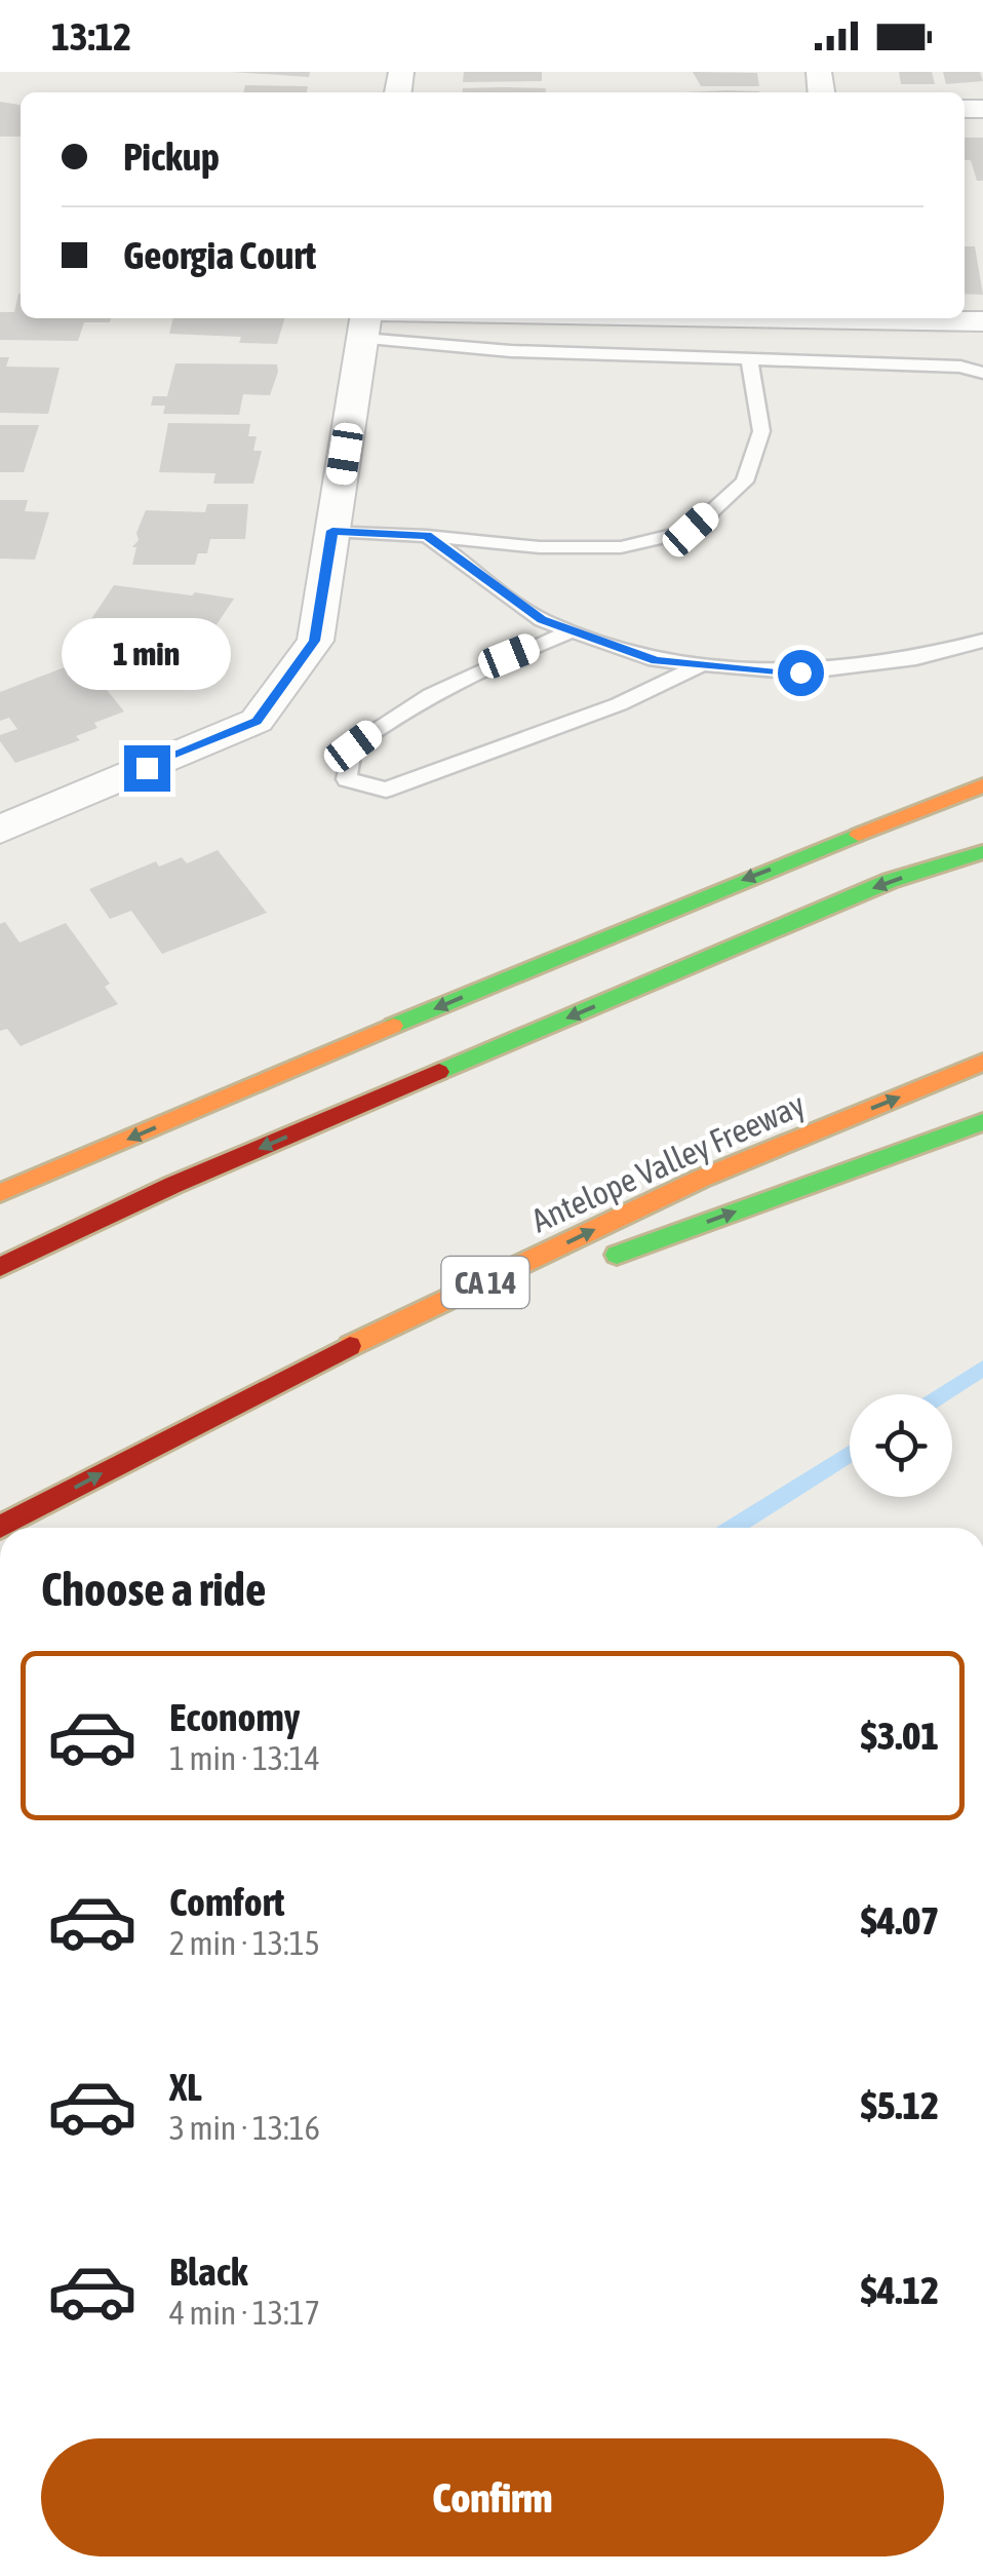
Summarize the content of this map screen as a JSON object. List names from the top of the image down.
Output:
{
  "streets": {
    "highway": ["Antelope Valley Freeway", "CA 14"]
  },
  "page": {
    "status": "13:12",
    "banner": ["Pickup", "Georgia Court"],
    "bubble": "1 min",
    "heading": "Choose a ride",
    "list": [
      {
        "name": "Economy",
        "note": "1 min · 13:14",
        "value": "$3.01"
      },
      {
        "name": "Comfort",
        "note": "2 min · 13:15",
        "value": "$4.07"
      },
      {
        "name": "XL",
        "note": "3 min · 13:16",
        "value": "$5.12"
      },
      {
        "name": "Black",
        "note": "4 min · 13:17",
        "value": "$4.12"
      }
    ],
    "buttons": "Confirm"
  }
}
